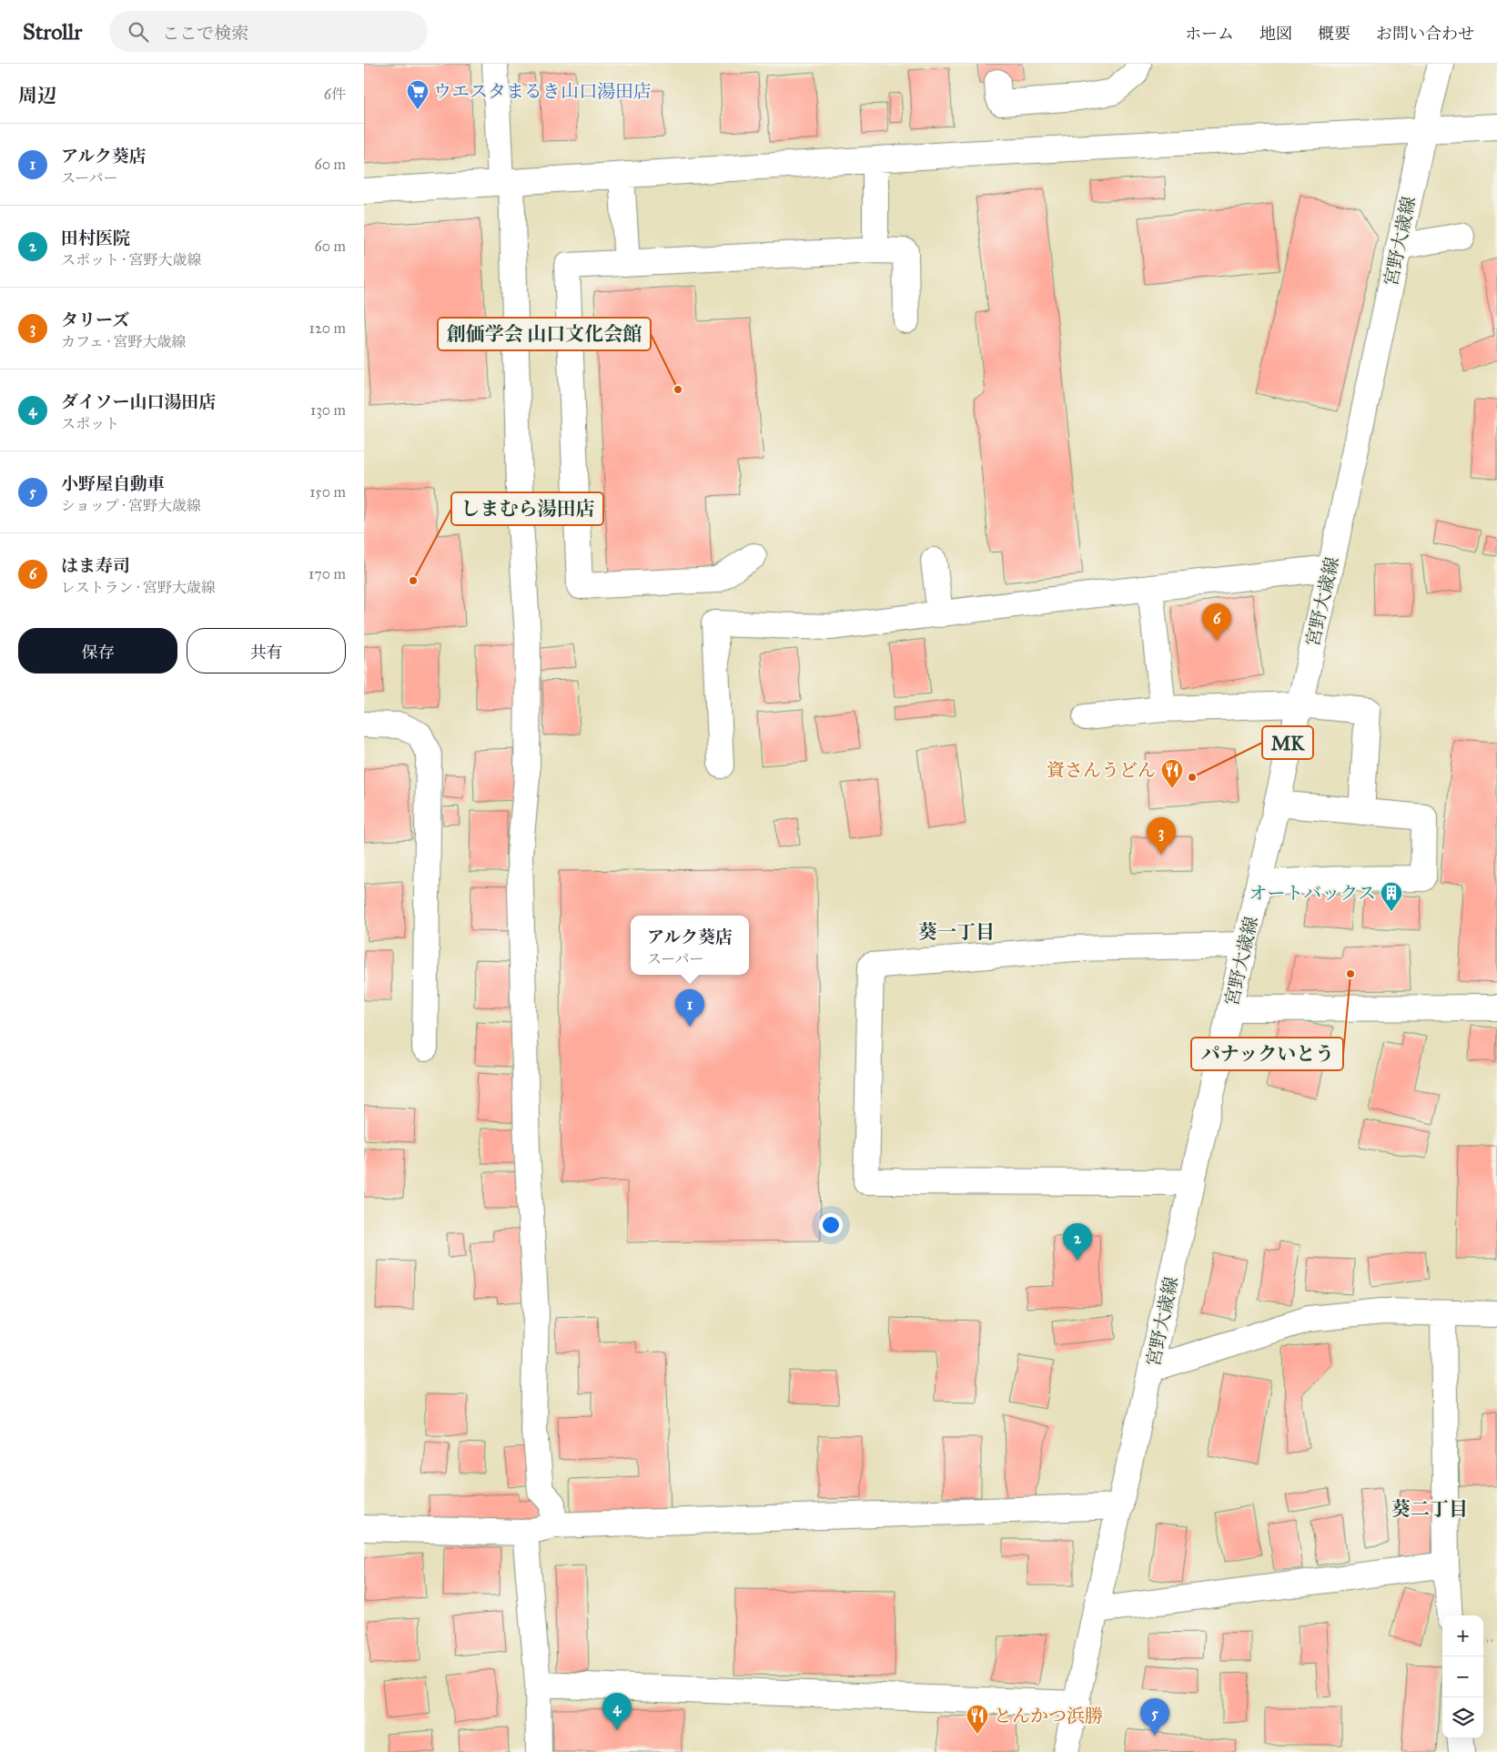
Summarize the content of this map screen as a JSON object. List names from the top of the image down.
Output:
{
  "streets": {
    "street": ["宮野大歳線"]
  },
  "districts": ["葵一丁目", "葵二丁目"],
  "places": {
    "supermarket": ["ウエスタまるき山口湯田店"],
    "other": [
      "創価学会 山口文化会館",
      "しまむら湯田店",
      "MK",
      "パナックいとう"
    ],
    "restaurant": ["資さんうどん", "とんかつ浜勝"],
    "building": ["オートバックス"]
  },
  "page": {
    "header": "Strollr",
    "search": "ここで検索",
    "nav": [
      "ホーム",
      "地図",
      "概要",
      "お問い合わせ"
    ],
    "heading": ["周辺", "6件"],
    "list": [
      {
        "mark": "1",
        "name": "アルク葵店",
        "note": "スーパー",
        "value": "60 m"
      },
      {
        "mark": "2",
        "name": "田村医院",
        "note": "スポット · 宮野大歳線",
        "value": "60 m"
      },
      {
        "mark": "3",
        "name": "タリーズ",
        "note": "カフェ · 宮野大歳線",
        "value": "120 m"
      },
      {
        "mark": "4",
        "name": "ダイソー山口湯田店",
        "note": "スポット",
        "value": "130 m"
      },
      {
        "mark": "5",
        "name": "小野屋自動車",
        "note": "ショップ · 宮野大歳線",
        "value": "150 m"
      },
      {
        "mark": "6",
        "name": "はま寿司",
        "note": "レストラン · 宮野大歳線",
        "value": "170 m"
      }
    ],
    "pins": [
      "6",
      "3",
      "1",
      "2",
      "4",
      "5"
    ],
    "buttons": ["保存", "共有"],
    "popup": ["アルク葵店", "スーパー"],
    "map_buttons": ["+", "−"]
  }
}
